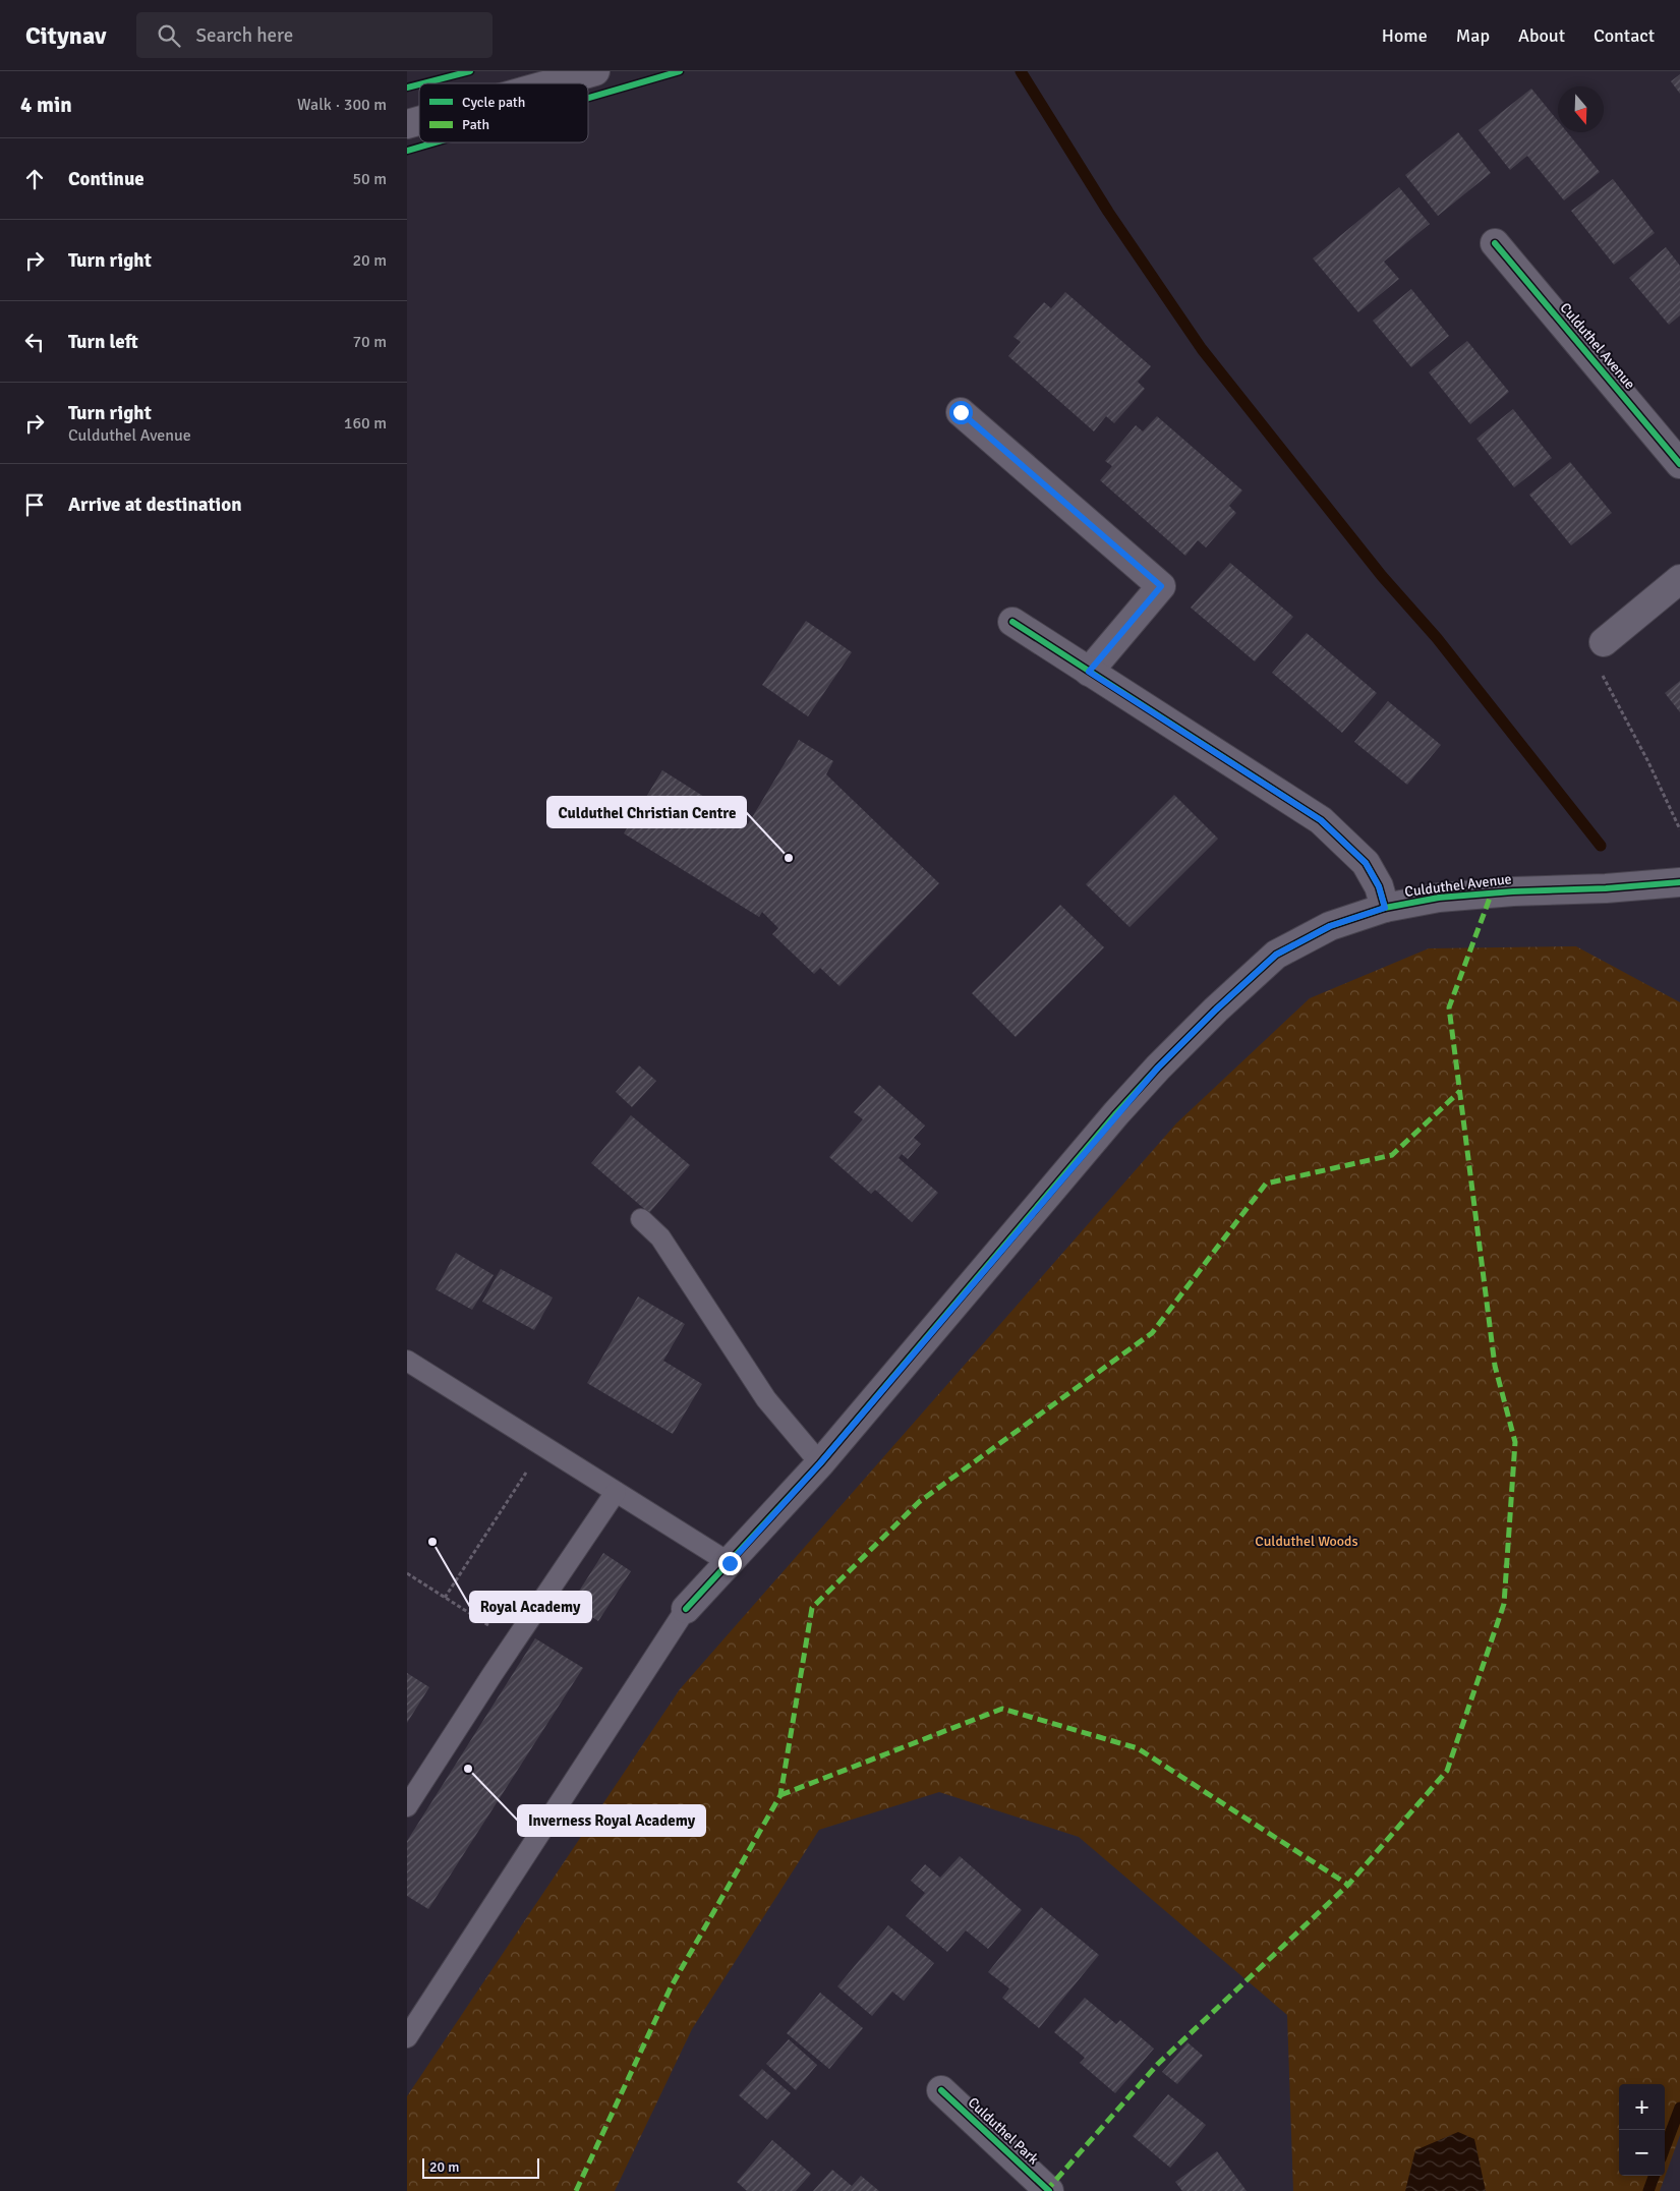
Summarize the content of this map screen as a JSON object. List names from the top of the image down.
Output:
{
  "streets": {
    "street": ["Culduthel Avenue", "Culduthel Park"]
  },
  "parks": ["Culduthel Woods"],
  "places": ["Culduthel Christian Centre", "Royal Academy", "Inverness Royal Academy"],
  "legend": ["Cycle path", "Path"],
  "scale_bar": "20 m",
  "north": "bottom",
  "page": {
    "header": "Citynav",
    "search": "Search here",
    "nav": [
      "Home",
      "Map",
      "About",
      "Contact"
    ],
    "heading": ["4 min", "Walk · 300 m"],
    "list": [
      ["Continue", "50 m"],
      ["Turn right", "20 m"],
      ["Turn left", "70 m"],
      ["Turn right", "Culduthel Avenue", "160 m"],
      "Arrive at destination"
    ],
    "map_buttons": ["+", "−"],
    "scale": "20 m"
  }
}
